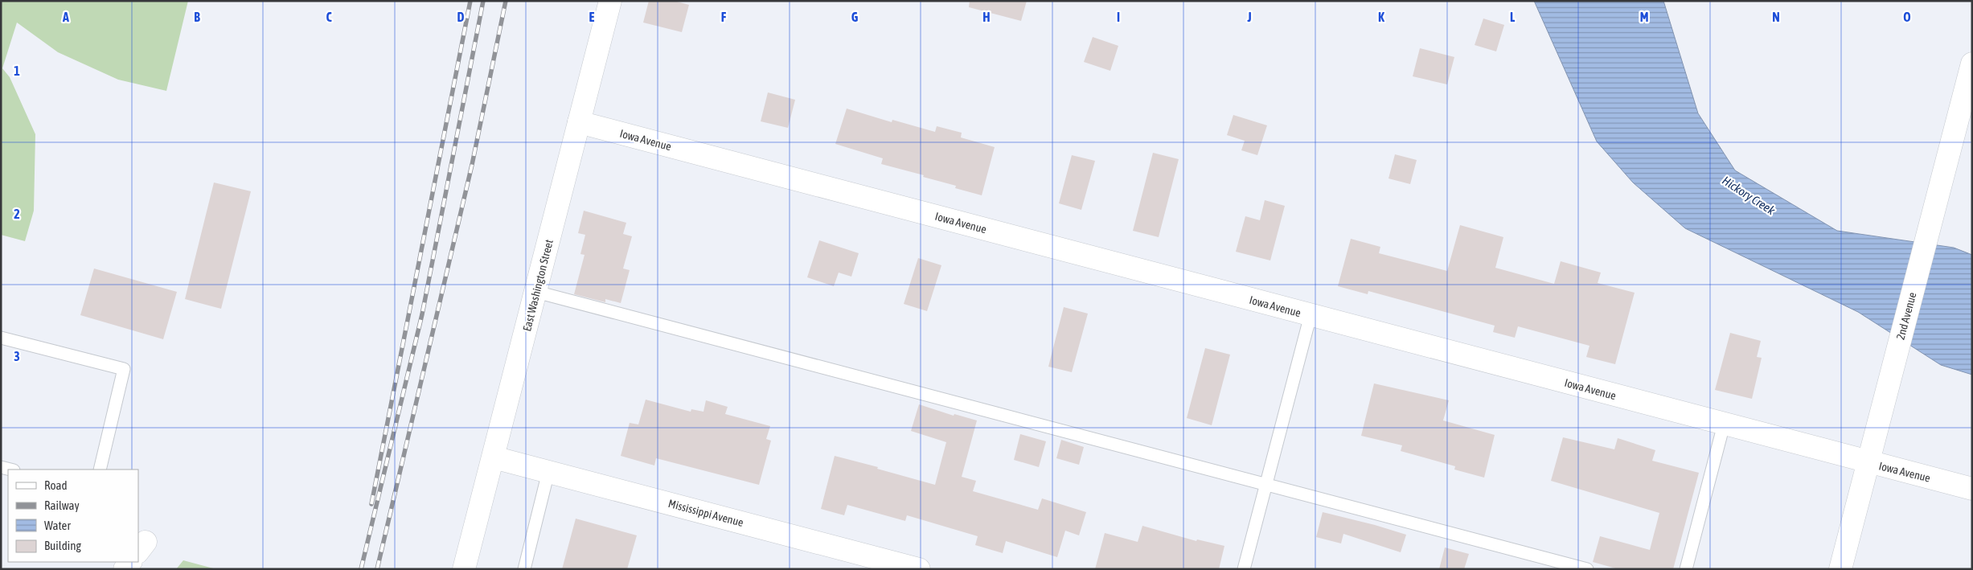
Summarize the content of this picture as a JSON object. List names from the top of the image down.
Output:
{
  "streets": {
    "street": [
      "Iowa Avenue",
      "East Washington Street",
      "2nd Avenue",
      "Mississippi Avenue"
    ]
  },
  "crossings": [
    ["Iowa Avenue", "East Washington Street"],
    ["Iowa Avenue", "2nd Avenue"],
    ["East Washington Street", "Mississippi Avenue"]
  ],
  "water": ["Hickory Creek"],
  "legend": [
    "Road",
    "Railway",
    "Water",
    "Building"
  ],
  "grid": {
    "columns": [
      "A",
      "B",
      "C",
      "D",
      "E",
      "F",
      "G",
      "H",
      "I",
      "J",
      "K",
      "L",
      "M",
      "N",
      "O"
    ],
    "rows": ["1", "2", "3"]
  }
}
